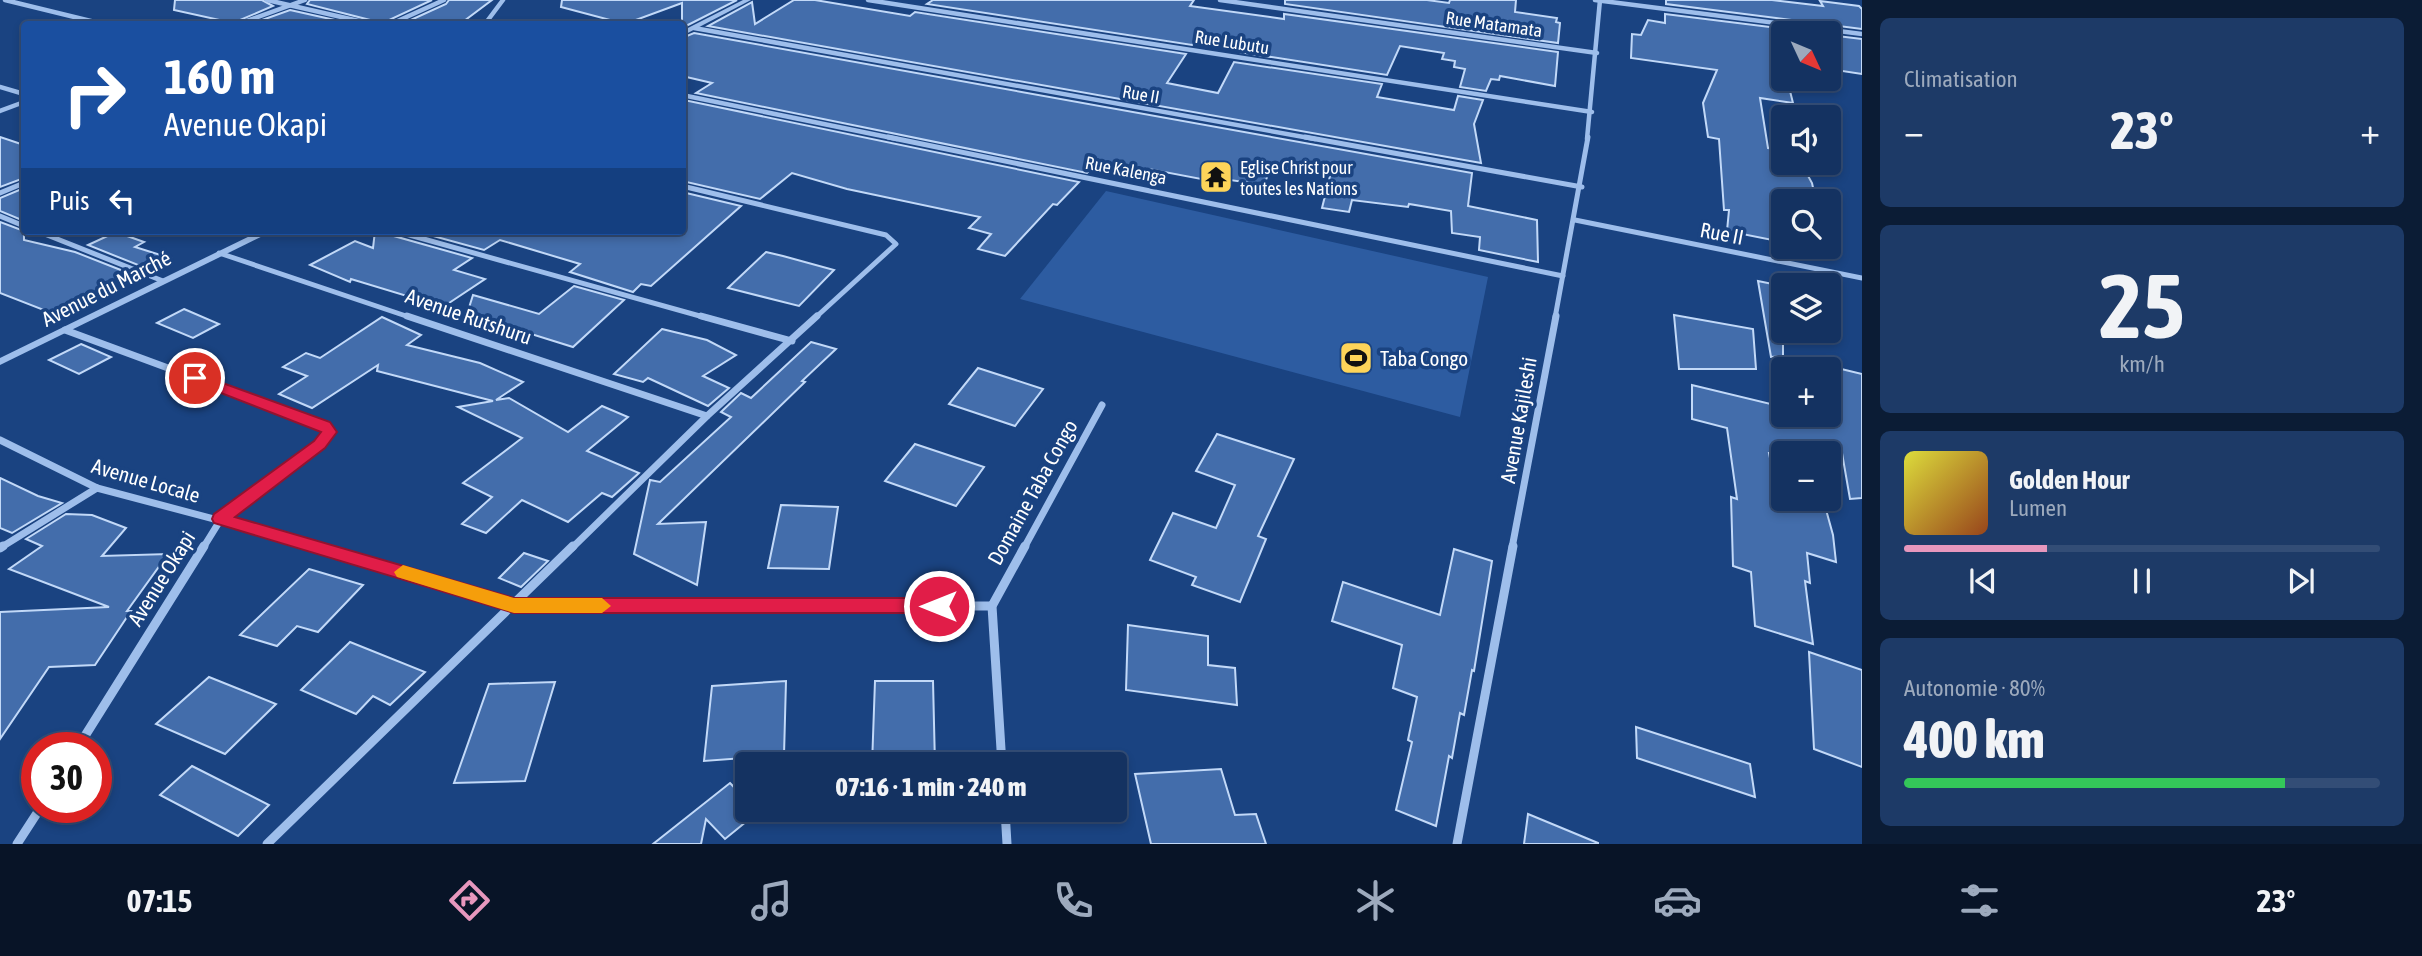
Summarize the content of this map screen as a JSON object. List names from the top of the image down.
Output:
{
  "streets": {
    "street": [
      "Rue Matamata",
      "Rue Lubutu",
      "Rue II",
      "Rue Kalenga",
      "Avenue du Marché",
      "Avenue Rutshuru",
      "Avenue Kajileshi",
      "Avenue Locale",
      "Domaine Taba Congo",
      "Avenue Okapi"
    ]
  },
  "crossings": [
    ["Rue Matamata", "Avenue Kajileshi"],
    ["Rue Lubutu", "Avenue Kajileshi"],
    ["Rue II", "Avenue Kajileshi"],
    ["Rue Kalenga", "Avenue Kajileshi"],
    ["Avenue du Marché", "Avenue Rutshuru"],
    ["Avenue du Marché", "Avenue Okapi"],
    ["Avenue Locale", "Domaine Taba Congo"],
    ["Avenue Locale", "Avenue Okapi"]
  ],
  "places": {
    "temple": ["Eglise Christ pour toutes les Nations"],
    "sports": ["Taba Congo"]
  },
  "north": "bottom right",
  "page": {
    "tile": [
      "Climatisation",
      ["25", "km/h"],
      ["Autonomie · 80%", "400 km"]
    ],
    "map_buttons": ["+", "−"],
    "turn": ["160 m", "Avenue Okapi"],
    "heat": ["−", "23°", "+"],
    "then": "Puis",
    "song": ["Golden Hour", "Lumen"],
    "limit": "30",
    "trip": "07:16 · 1 min · 240 m",
    "tabs": ["07:15", "23°"]
  }
}
